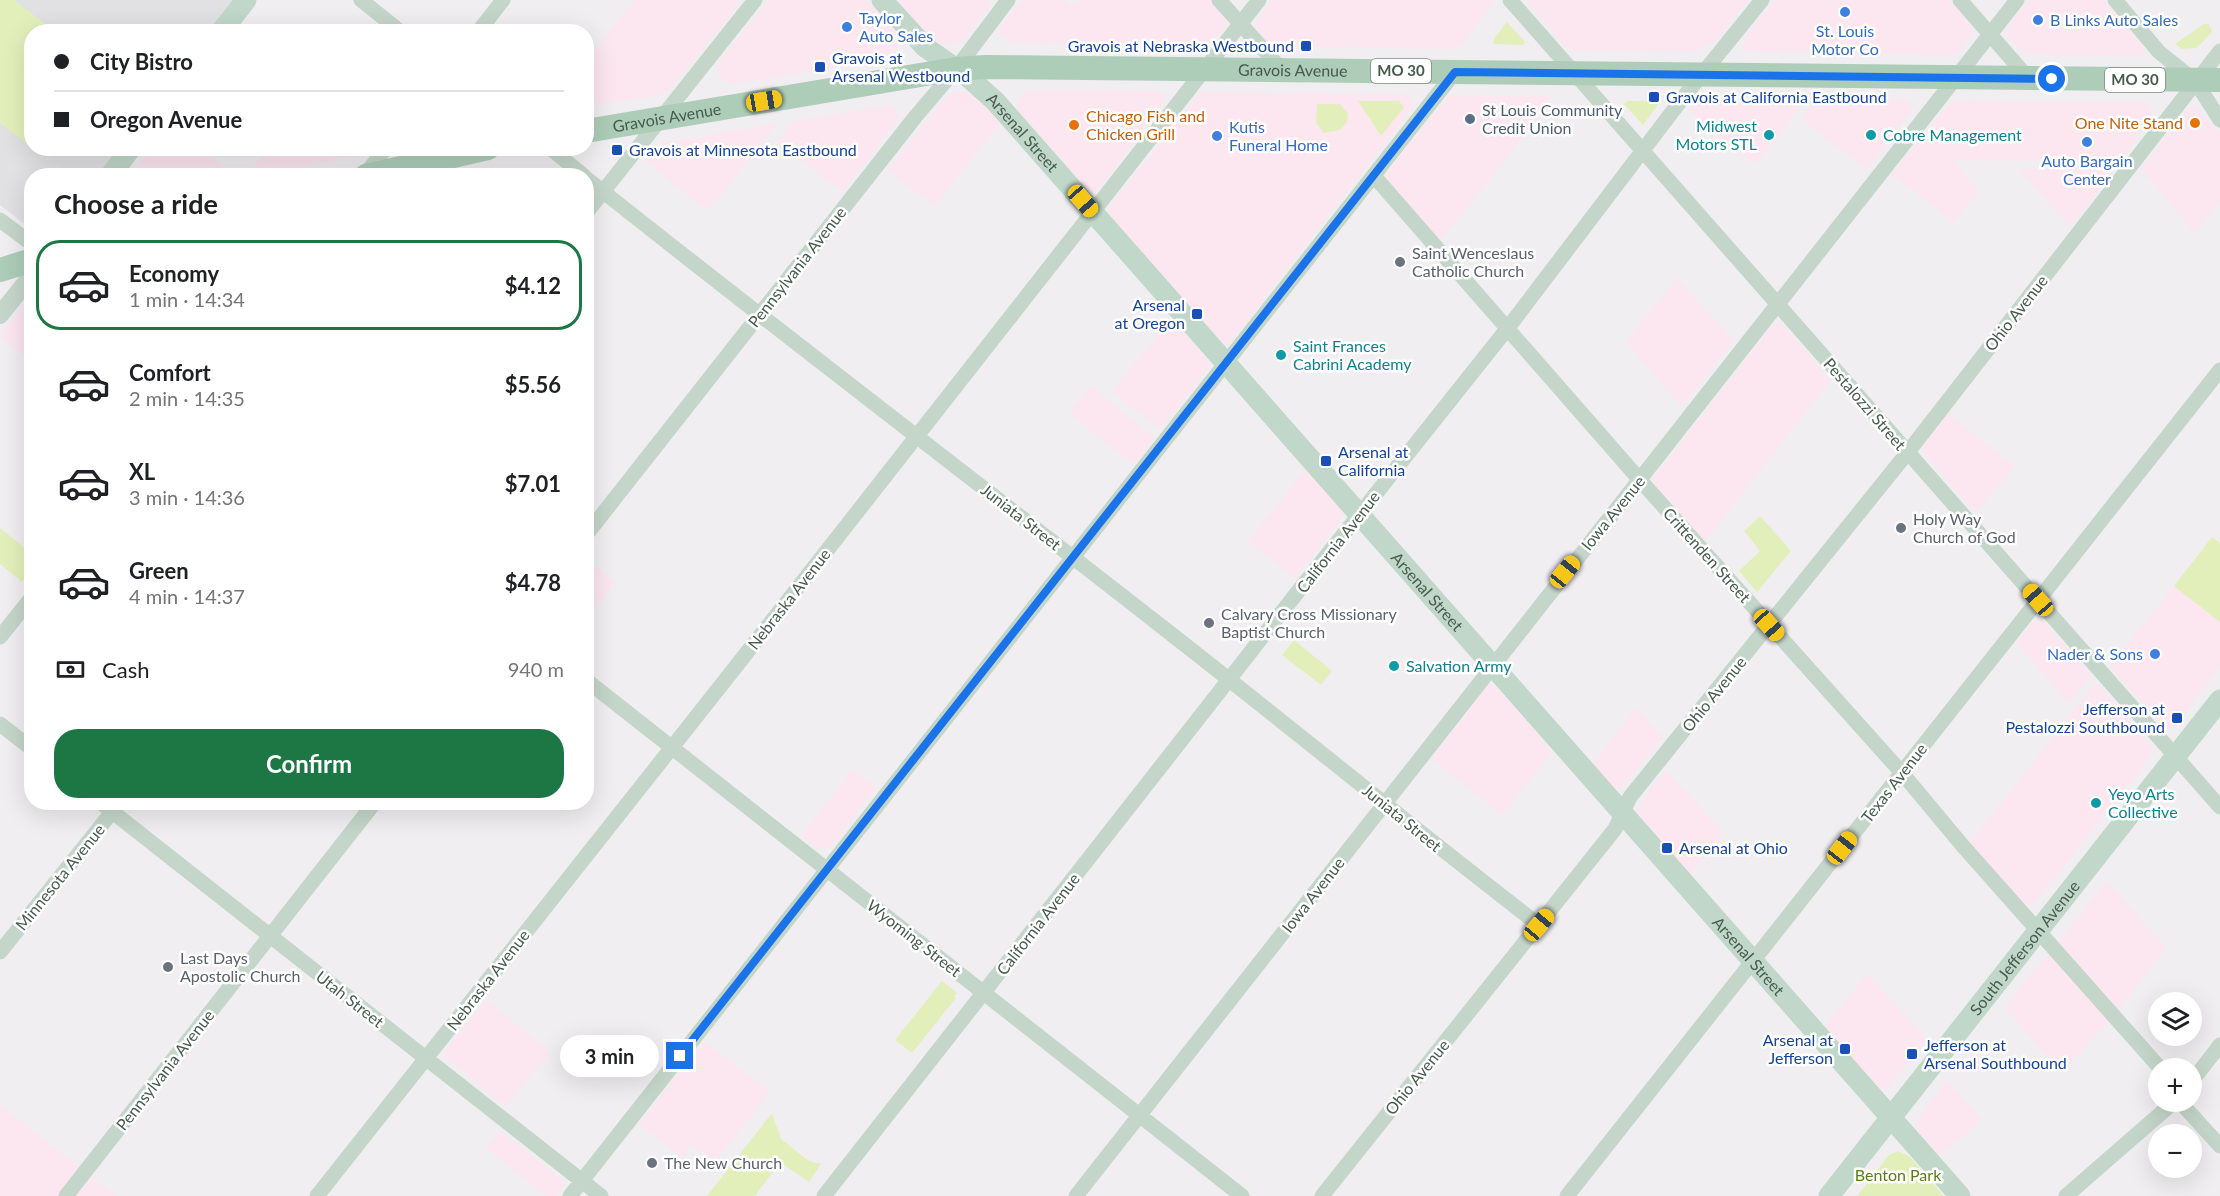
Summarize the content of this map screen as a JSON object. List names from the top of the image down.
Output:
{
  "streets": {
    "main road": [
      "Gravois Avenue",
      "MO 30",
      "Arsenal Street",
      "South Jefferson Avenue"
    ],
    "street": [
      "Pennsylvania Avenue",
      "Ohio Avenue",
      "Pestalozzi Street",
      "Iowa Avenue",
      "Juniata Street",
      "California Avenue",
      "Crittenden Street",
      "Nebraska Avenue",
      "Texas Avenue",
      "Minnesota Avenue",
      "Wyoming Street",
      "Utah Street"
    ]
  },
  "crossings": [
    ["Gravois Avenue", "Arsenal Street"],
    ["Gravois Avenue", "Pennsylvania Avenue"],
    ["Gravois Avenue", "Ohio Avenue"],
    ["Gravois Avenue", "Pestalozzi Street"],
    ["Gravois Avenue", "Iowa Avenue"],
    ["Gravois Avenue", "California Avenue"],
    ["Gravois Avenue", "Nebraska Avenue"],
    ["Arsenal Street", "Pennsylvania Avenue"],
    ["Arsenal Street", "Ohio Avenue"],
    ["Arsenal Street", "Iowa Avenue"],
    ["Arsenal Street", "California Avenue"],
    ["Arsenal Street", "Nebraska Avenue"],
    ["Arsenal Street", "Texas Avenue"],
    ["Arsenal Street", "South Jefferson Avenue"],
    ["Pennsylvania Avenue", "Juniata Street"],
    ["Pennsylvania Avenue", "Utah Street"],
    ["Ohio Avenue", "Pestalozzi Street"],
    ["Ohio Avenue", "Juniata Street"],
    ["Ohio Avenue", "Crittenden Street"],
    ["Pestalozzi Street", "Iowa Avenue"],
    ["Pestalozzi Street", "California Avenue"],
    ["Pestalozzi Street", "Texas Avenue"],
    ["Pestalozzi Street", "South Jefferson Avenue"],
    ["Iowa Avenue", "Juniata Street"],
    ["Iowa Avenue", "Crittenden Street"],
    ["Iowa Avenue", "Wyoming Street"],
    ["Juniata Street", "California Avenue"],
    ["Juniata Street", "Nebraska Avenue"],
    ["California Avenue", "Crittenden Street"],
    ["California Avenue", "Wyoming Street"],
    ["Crittenden Street", "Texas Avenue"],
    ["Crittenden Street", "South Jefferson Avenue"],
    ["Nebraska Avenue", "Wyoming Street"],
    ["Nebraska Avenue", "Utah Street"]
  ],
  "parks": ["Benton Park"],
  "places": {
    "other": [
      "St. Louis Motor Co",
      "B Links Auto Sales",
      "Taylor Auto Sales",
      "St Louis Community Credit Union",
      "One Nite Stand",
      "Chicago Fish and Chicken Grill",
      "Midwest Motors STL",
      "Cobre Management",
      "Kutis Funeral Home",
      "Auto Bargain Center",
      "Saint Wenceslaus Catholic Church",
      "Saint Frances Cabrini Academy",
      "Holy Way Church of God",
      "Calvary Cross Missionary Baptist Church",
      "Nader & Sons",
      "Salvation Army",
      "Yeyo Arts Collective",
      "Last Days Apostolic Church",
      "The New Church"
    ],
    "transit": [
      "Gravois at Nebraska Westbound",
      "Gravois at Arsenal Westbound",
      "Gravois at California Eastbound",
      "Gravois at Minnesota Eastbound",
      "Arsenal at Oregon",
      "Arsenal at California",
      "Jefferson at Pestalozzi Southbound",
      "Arsenal at Ohio",
      "Arsenal at Jefferson",
      "Jefferson at Arsenal Southbound"
    ]
  },
  "page": {
    "banner": ["City Bistro", "Oregon Avenue"],
    "heading": "Choose a ride",
    "list": [
      {
        "name": "Economy",
        "note": "1 min · 14:34",
        "value": "$4.12"
      },
      {
        "name": "Comfort",
        "note": "2 min · 14:35",
        "value": "$5.56"
      },
      {
        "name": "XL",
        "note": "3 min · 14:36",
        "value": "$7.01"
      },
      {
        "name": "Green",
        "note": "4 min · 14:37",
        "value": "$4.78"
      }
    ],
    "pay": ["Cash", "940 m"],
    "buttons": "Confirm",
    "map_buttons": ["+", "−"],
    "bubble": "3 min"
  }
}
